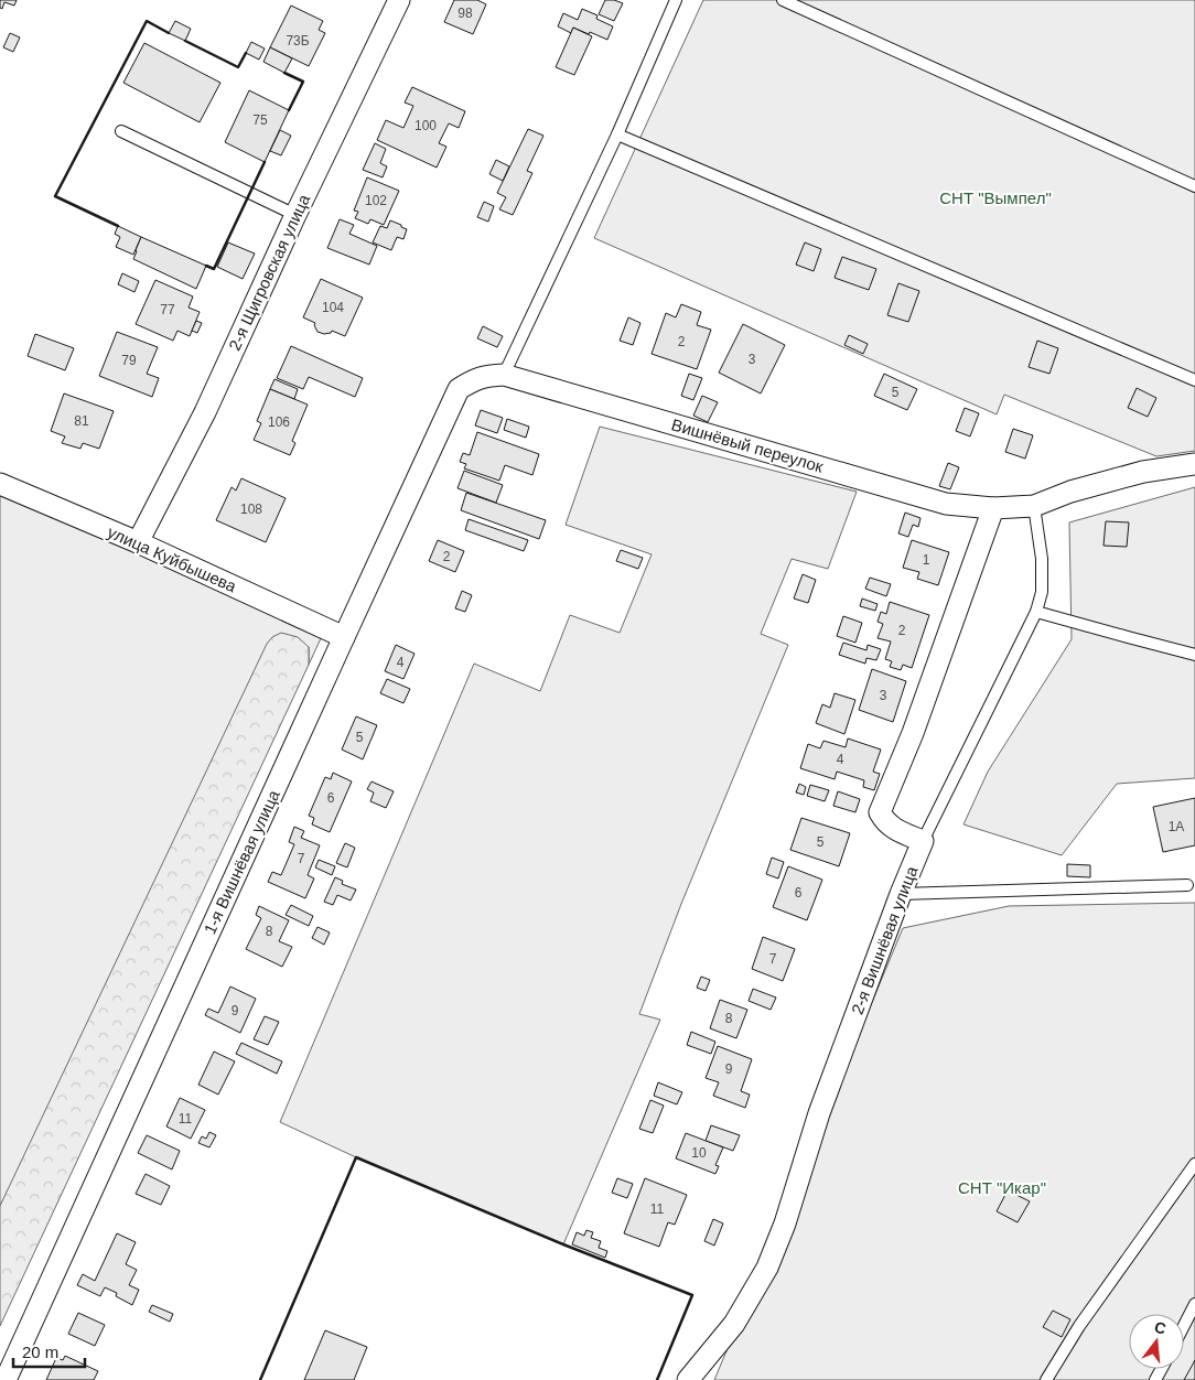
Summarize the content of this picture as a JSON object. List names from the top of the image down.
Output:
{
  "streets": {
    "street": [
      "2-я Щигровская улица",
      "Вишнёвый переулок",
      "улица Куйбышева",
      "1-я Вишнёвая улица",
      "2-я Вишнёвая улица"
    ]
  },
  "crossings": [
    ["2-я Щигровская улица", "улица Куйбышева"],
    ["Вишнёвый переулок", "1-я Вишнёвая улица"],
    ["улица Куйбышева", "1-я Вишнёвая улица"]
  ],
  "parks": ["СНТ \"Вымпел\"", "СНТ \"Икар\""],
  "house_numbers": [
    "98",
    "73Б",
    "75",
    "100",
    "102",
    "104",
    "77",
    "2",
    "3",
    "79",
    "5",
    "81",
    "106",
    "108",
    "2",
    "1",
    "2",
    "4",
    "3",
    "5",
    "4",
    "6",
    "1А",
    "5",
    "7",
    "6",
    "8",
    "7",
    "9",
    "8",
    "9",
    "11",
    "10",
    "11"
  ],
  "scale_bar": "20 m",
  "north": "top"
}
